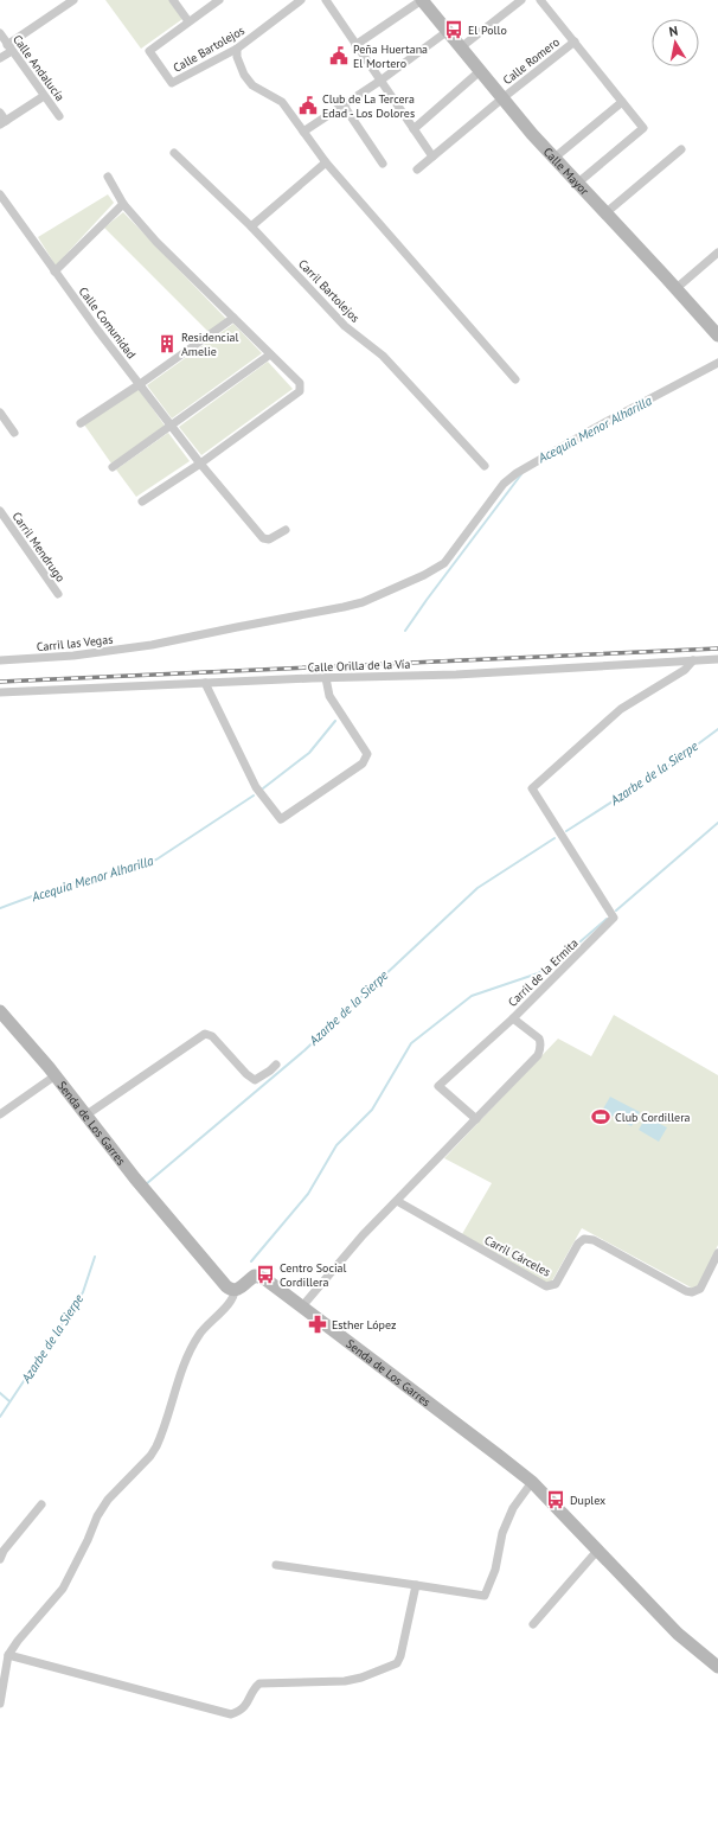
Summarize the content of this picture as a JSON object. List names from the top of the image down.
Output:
{
  "streets": {
    "street": [
      "Calle Bartolejos",
      "Calle Romero",
      "Calle Andalucía",
      "Calle Mayor",
      "Carril Bartolejos",
      "Calle Comunidad",
      "Carril Mendrugo",
      "Carril las Vegas",
      "Calle Orilla de la Vía",
      "Carril de la Ermita",
      "Senda de Los Garres",
      "Carril Cárceles"
    ]
  },
  "crossings": [
    ["Calle Romero", "Calle Mayor"],
    ["Calle Orilla de la Vía", "Carril de la Ermita"],
    ["Carril de la Ermita", "Senda de Los Garres"],
    ["Carril de la Ermita", "Carril Cárceles"]
  ],
  "water": ["Acequia Menor Alharilla", "Azarbe de la Sierpe"],
  "places": {
    "bus stop": ["El Pollo", "Centro Social Cordillera", "Duplex"],
    "public building": ["Peña Huertana El Mortero", "Club de La Tercera Edad - Los Dolores"],
    "building": ["Residencial Amelie"],
    "sports": ["Club Cordillera"],
    "pharmacy": ["Esther López"]
  },
  "north": "top"
}
